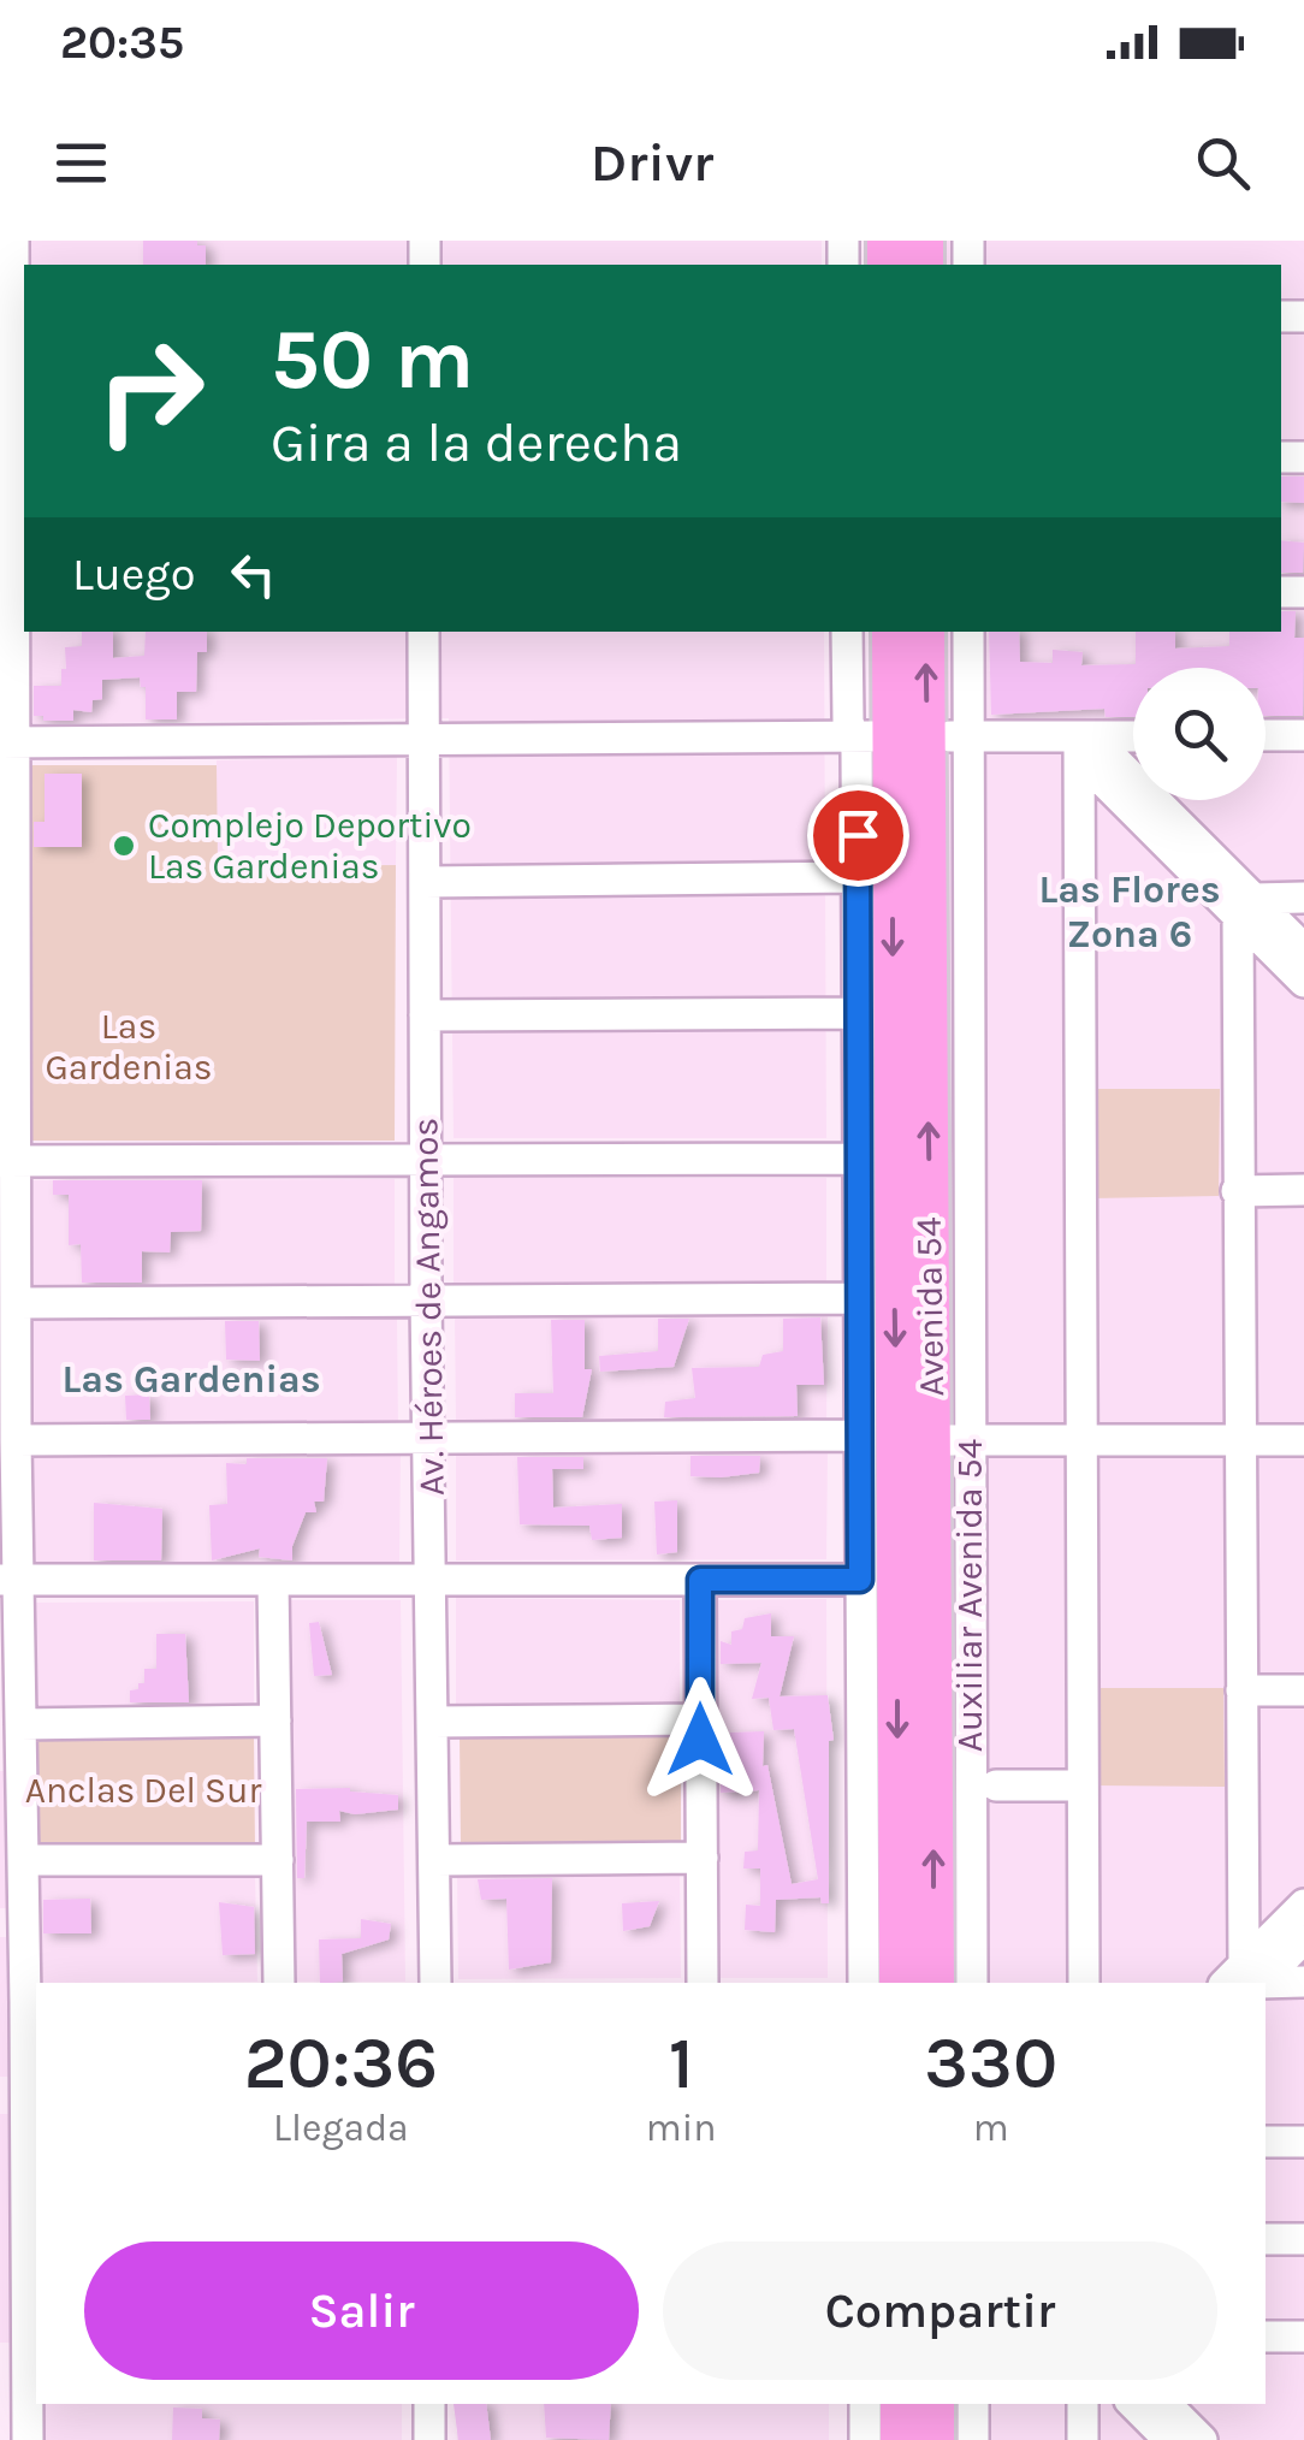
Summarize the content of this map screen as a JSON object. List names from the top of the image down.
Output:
{
  "streets": {
    "main road": ["Avenida 54"],
    "street": ["Av. Héroes de Angamos", "Auxiliar Avenida 54"]
  },
  "crossings": [
    ["Avenida 54", "Auxiliar Avenida 54"]
  ],
  "districts": ["Las Flores Zona 6", "Las Gardenias"],
  "parks": ["Las Gardenias", "Anclas Del Sur"],
  "places": ["Complejo Deportivo Las Gardenias"],
  "page": {
    "status": "20:35",
    "header": "Drivr",
    "turn": ["50 m", "Gira a la derecha"],
    "then": "Luego",
    "eta": [
      "20:36",
      "Llegada",
      "1",
      "min",
      "330",
      "m"
    ],
    "buttons": ["Salir", "Compartir"]
  }
}
